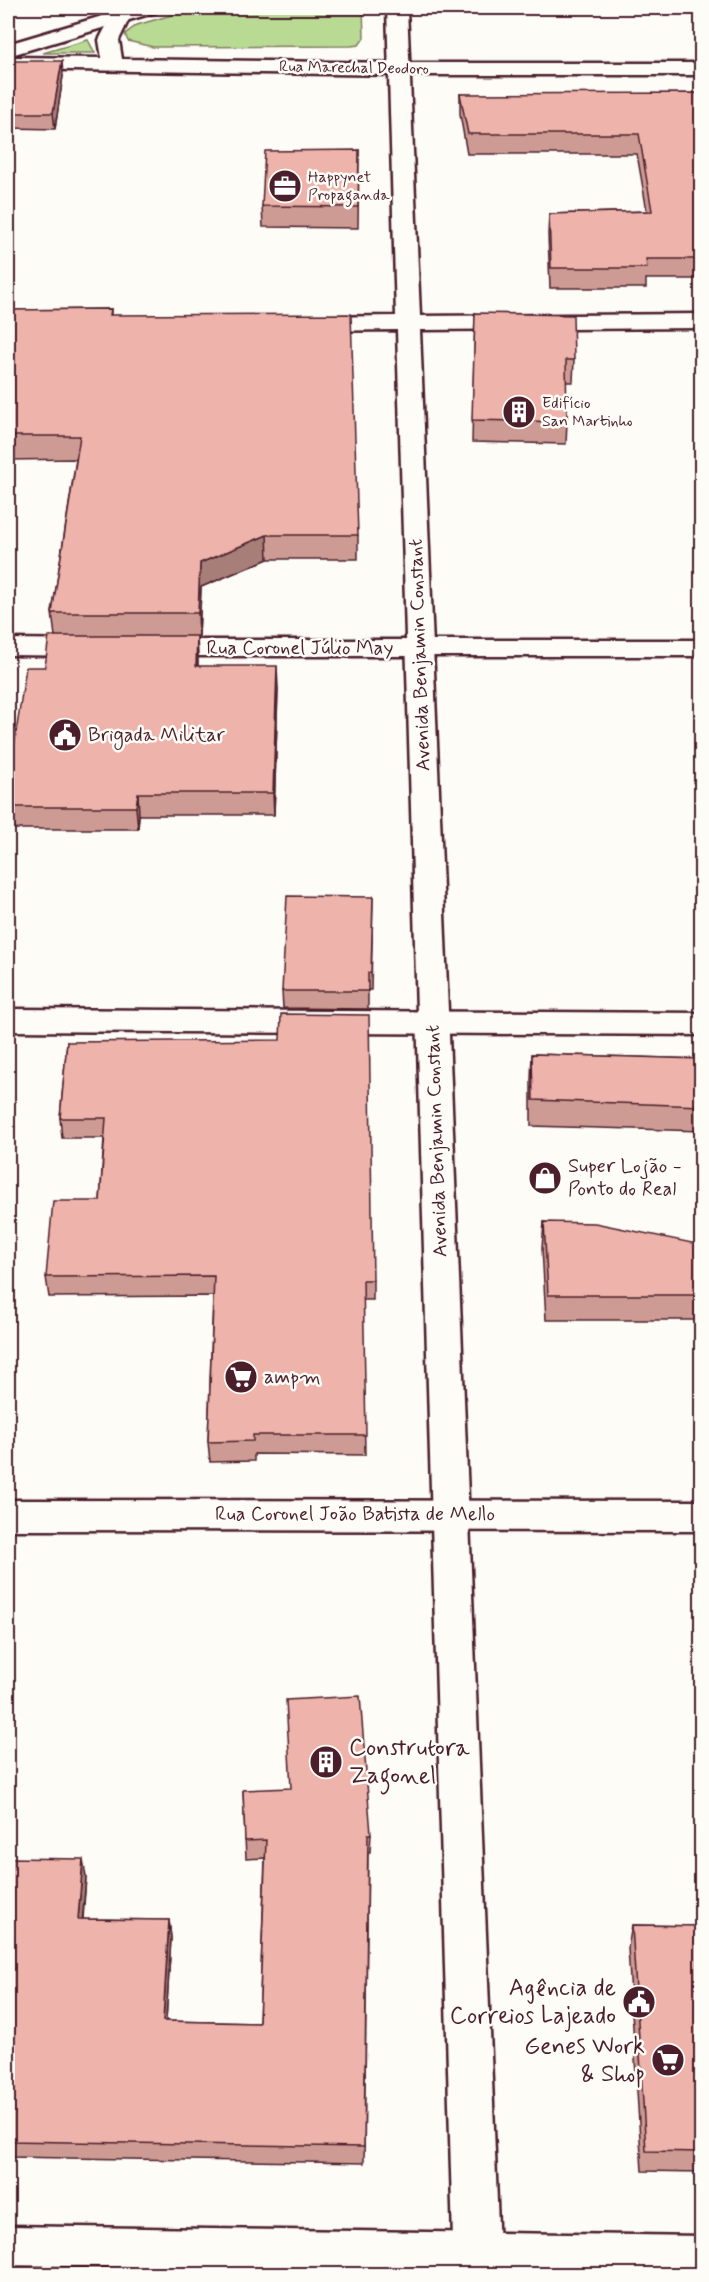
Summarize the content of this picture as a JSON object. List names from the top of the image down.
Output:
{
  "streets": {
    "main road": [
      "Rua Marechal Deodoro",
      "Rua Coronel Júlio May",
      "Avenida Benjamin Constant",
      "Rua Coronel João Batista de Mello"
    ]
  },
  "crossings": [
    ["Rua Marechal Deodoro", "Avenida Benjamin Constant"],
    ["Rua Coronel Júlio May", "Avenida Benjamin Constant"],
    ["Avenida Benjamin Constant", "Rua Coronel João Batista de Mello"]
  ],
  "places": {
    "office": ["Happynet Propaganda"],
    "building": ["Edifício San Martinho", "Construtora Zagonel"],
    "public building": ["Brigada Militar", "Agência de Correios Lajeado"],
    "shop": ["Super Lojão - Ponto do Real"],
    "supermarket": ["ampm", "Genes Work & Shop"]
  }
}
